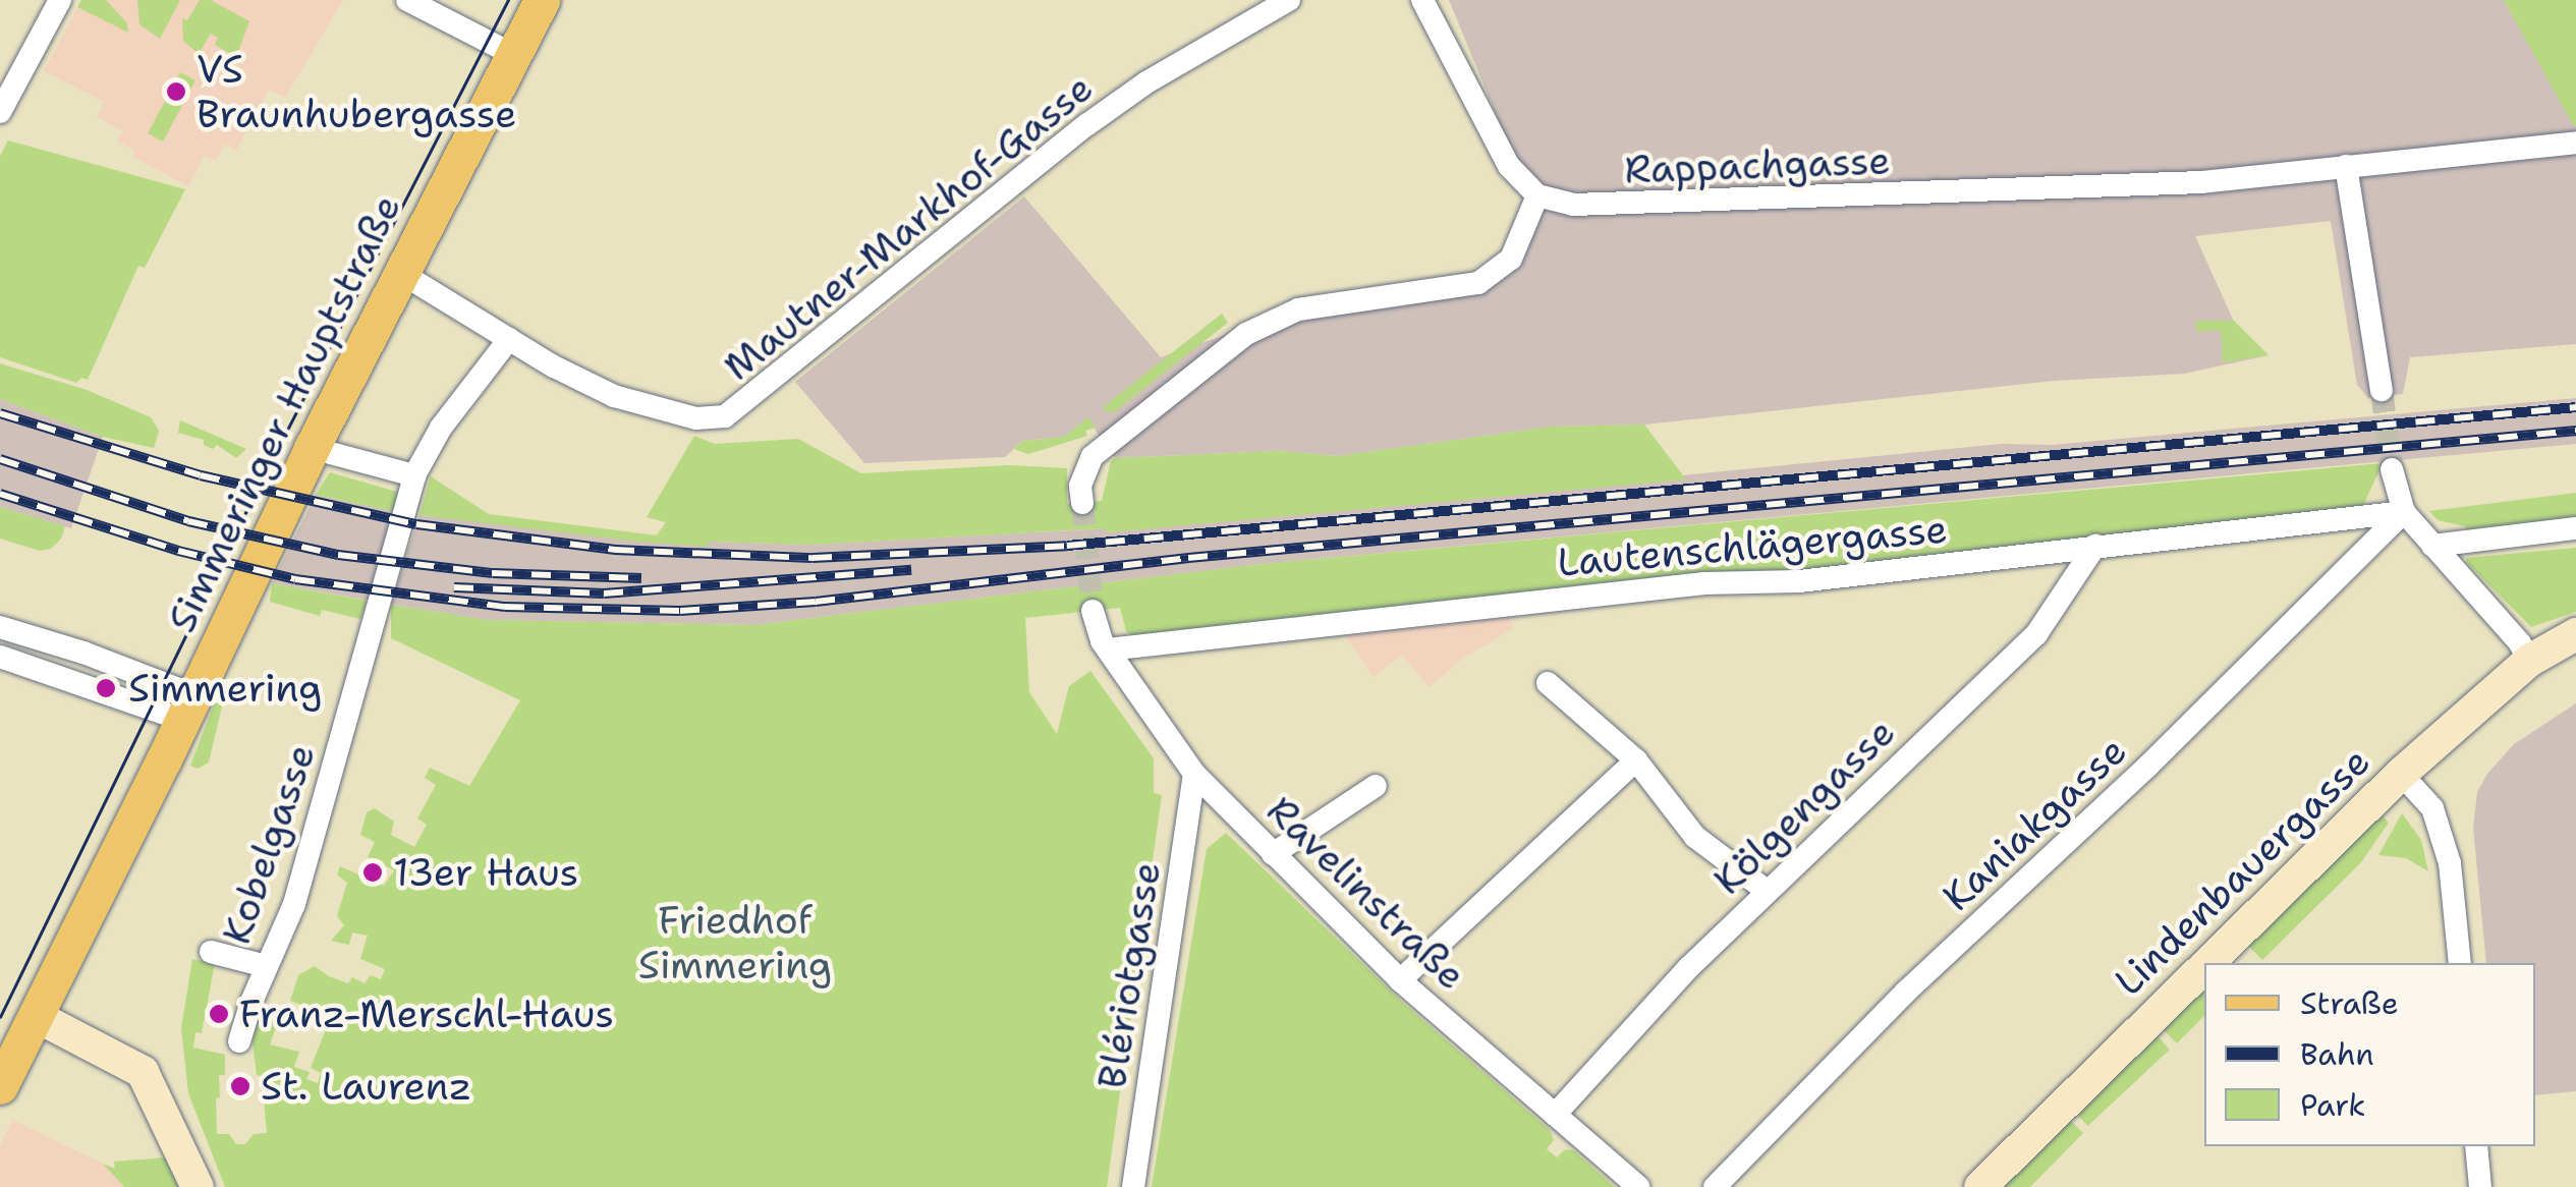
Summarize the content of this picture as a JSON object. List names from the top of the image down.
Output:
{
  "streets": {
    "main road": ["Simmeringer Hauptstraße", "Lindenbauergasse"],
    "street": [
      "Rappachgasse",
      "Mautner-Markhof-Gasse",
      "Lautenschlägergasse",
      "Kölgengasse",
      "Kaniakgasse",
      "Kobelgasse",
      "Ravelinstraße",
      "Blériotgasse"
    ]
  },
  "crossings": [
    ["Mautner-Markhof-Gasse", "Simmeringer Hauptstraße"],
    ["Mautner-Markhof-Gasse", "Kobelgasse"],
    ["Lautenschlägergasse", "Kölgengasse"],
    ["Lautenschlägergasse", "Kaniakgasse"],
    ["Lautenschlägergasse", "Ravelinstraße"],
    ["Kölgengasse", "Ravelinstraße"],
    ["Ravelinstraße", "Blériotgasse"]
  ],
  "parks": ["Friedhof Simmering"],
  "places": [
    "VS Braunhubergasse",
    "Simmering",
    "13er Haus",
    "Franz-Merschl-Haus",
    "St. Laurenz"
  ],
  "legend": ["Straße", "Bahn", "Park"]
}
